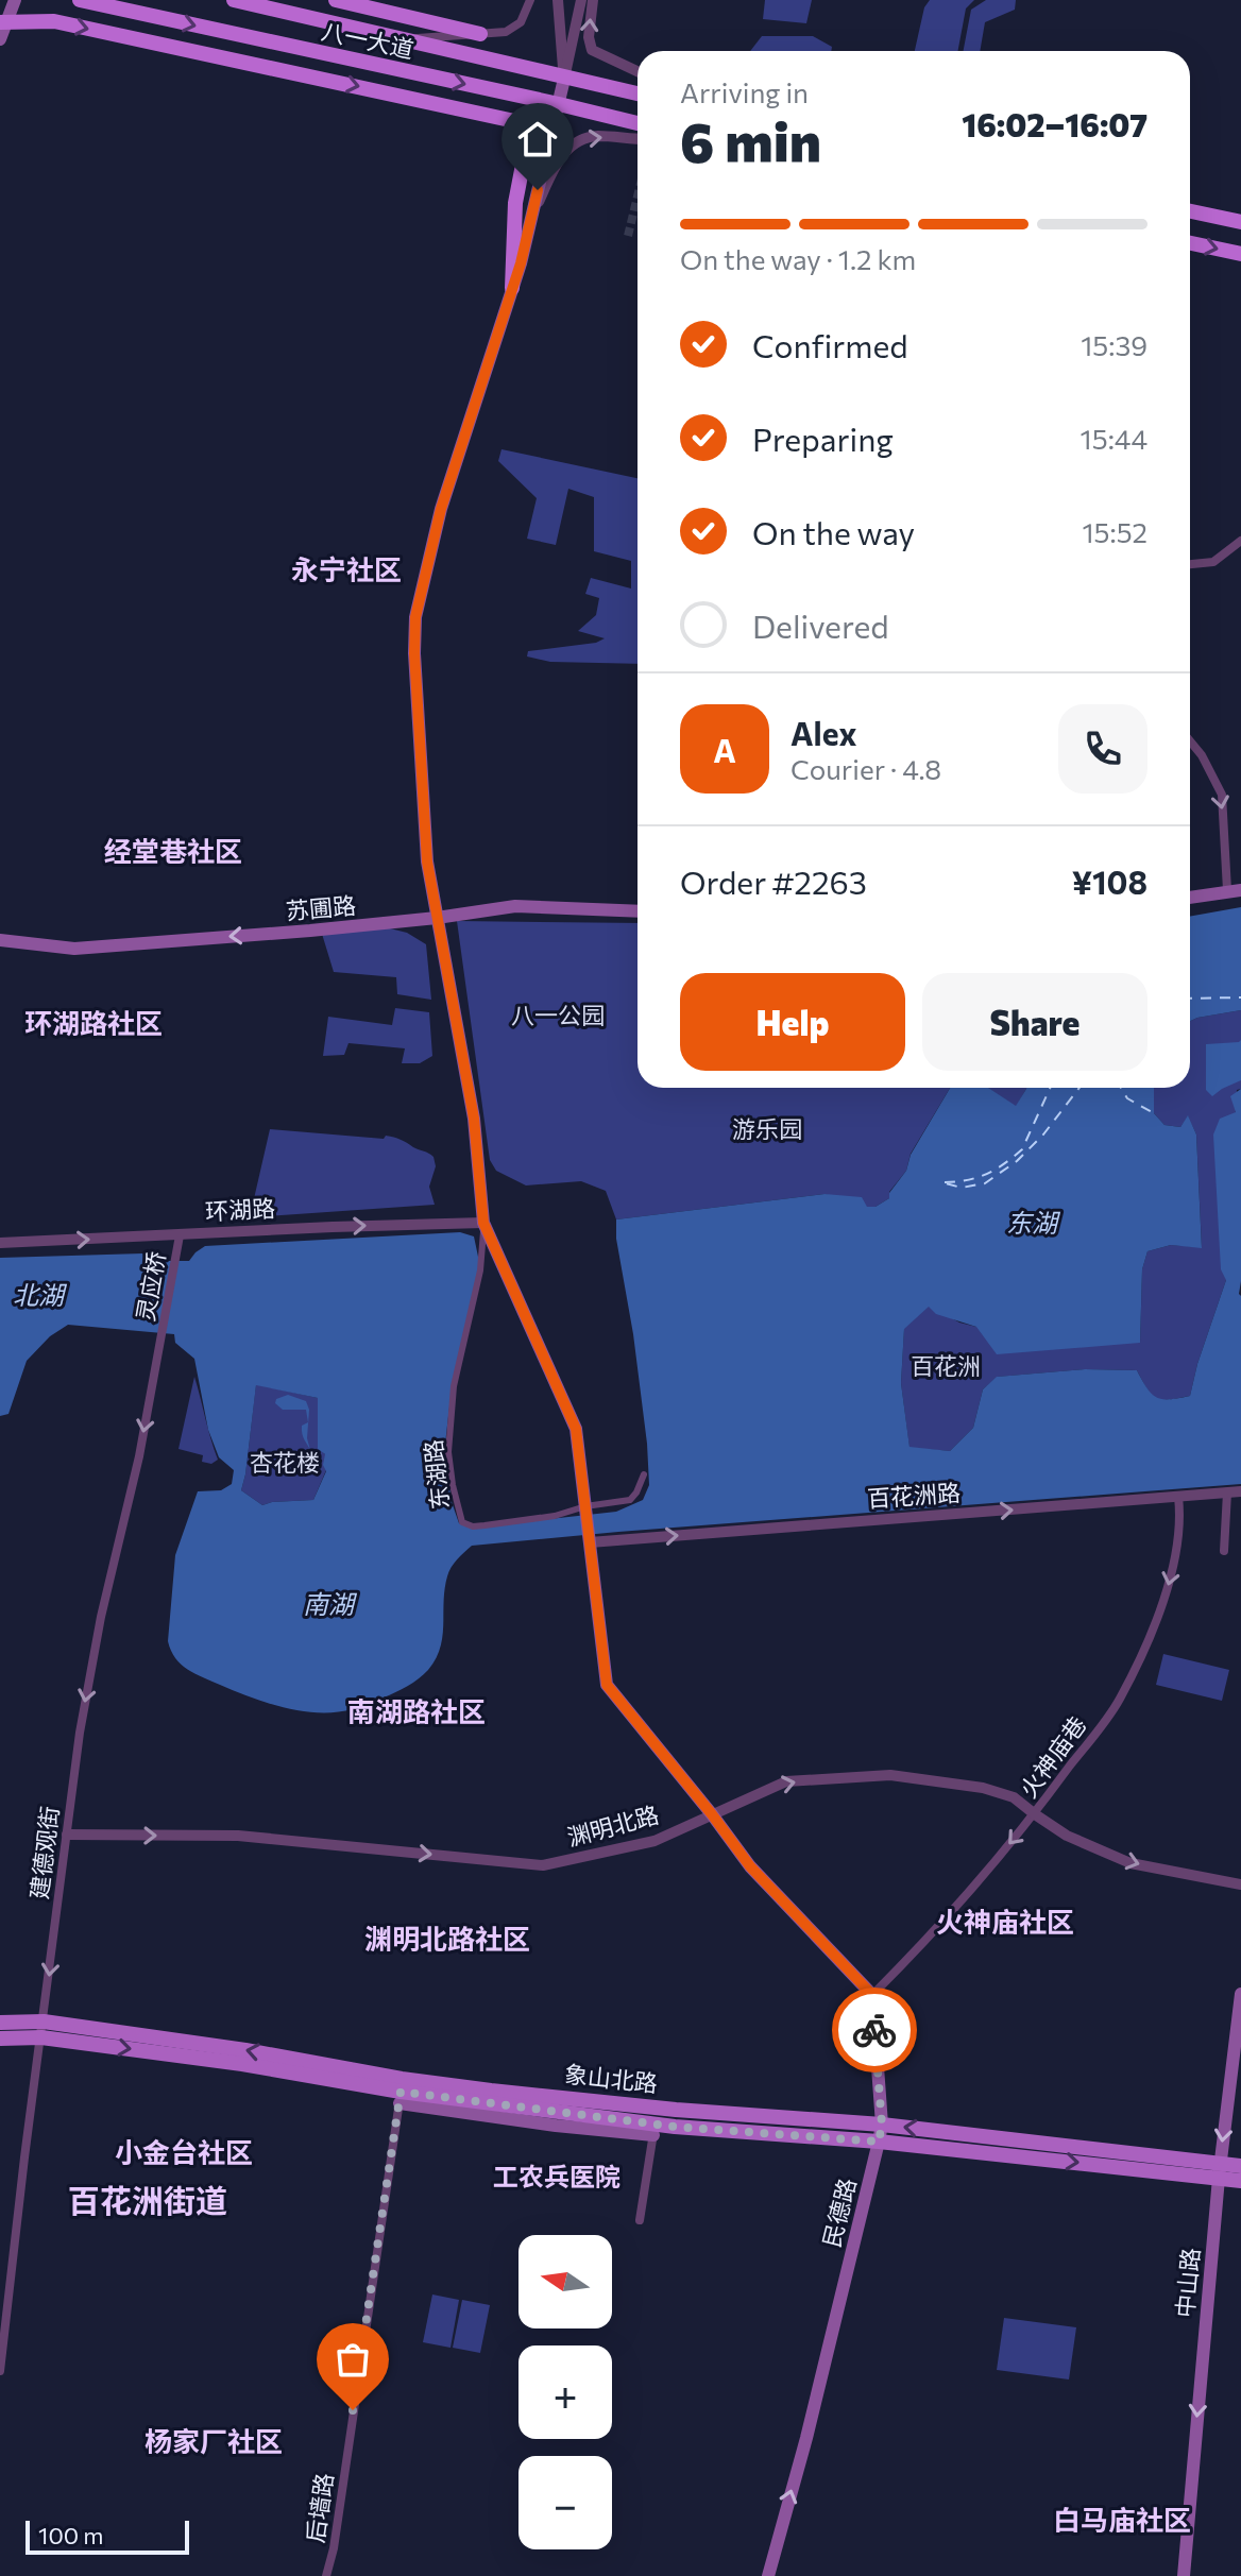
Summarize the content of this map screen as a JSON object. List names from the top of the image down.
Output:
{
  "streets": {
    "highway": ["八一大道"],
    "main road": [
      "苏圃路",
      "象山北路",
      "民德路",
      "中山路"
    ],
    "street": [
      "环湖路",
      "灵应桥",
      "东湖路",
      "百花洲路",
      "火神庙巷",
      "渊明北路",
      "建德观街",
      "后墙路"
    ]
  },
  "crossings": [
    ["环湖路", "灵应桥"],
    ["环湖路", "东湖路"],
    ["灵应桥", "建德观街"],
    ["百花洲路", "火神庙巷"],
    ["火神庙巷", "渊明北路"],
    ["火神庙巷", "民德路"],
    ["渊明北路", "建德观街"],
    ["建德观街", "象山北路"],
    ["象山北路", "民德路"],
    ["象山北路", "中山路"],
    ["象山北路", "后墙路"]
  ],
  "one_way": [
    "苏圃路",
    "环湖路",
    "百花洲路",
    "火神庙巷",
    "渊明北路",
    "建德观街",
    "民德路",
    "中山路"
  ],
  "districts": [
    "永宁社区",
    "经堂巷社区",
    "环湖路社区",
    "南湖路社区",
    "火神庙社区",
    "渊明北路社区",
    "小金台社区",
    "工农兵医院",
    "百花洲街道",
    "杨家厂社区",
    "白马庙社区"
  ],
  "water": ["东湖", "北湖", "南湖"],
  "parks": [
    "八一公园",
    "游乐园",
    "百花洲",
    "杏花楼"
  ],
  "scale_bar": "100 m",
  "north": "left",
  "page": {
    "heading": ["6 min", "Arriving in", "16:02–16:07"],
    "panel": [
      "Alex",
      "Courier · 4.8",
      "Order #2263",
      "¥108"
    ],
    "bar": "On the way · 1.2 km",
    "list": [
      ["Confirmed", "15:39"],
      ["Preparing", "15:44"],
      ["On the way", "15:52"],
      "Delivered"
    ],
    "round": "A",
    "buttons": ["Help", "Share"],
    "map_buttons": ["+", "−"],
    "scale": "100 m"
  }
}
